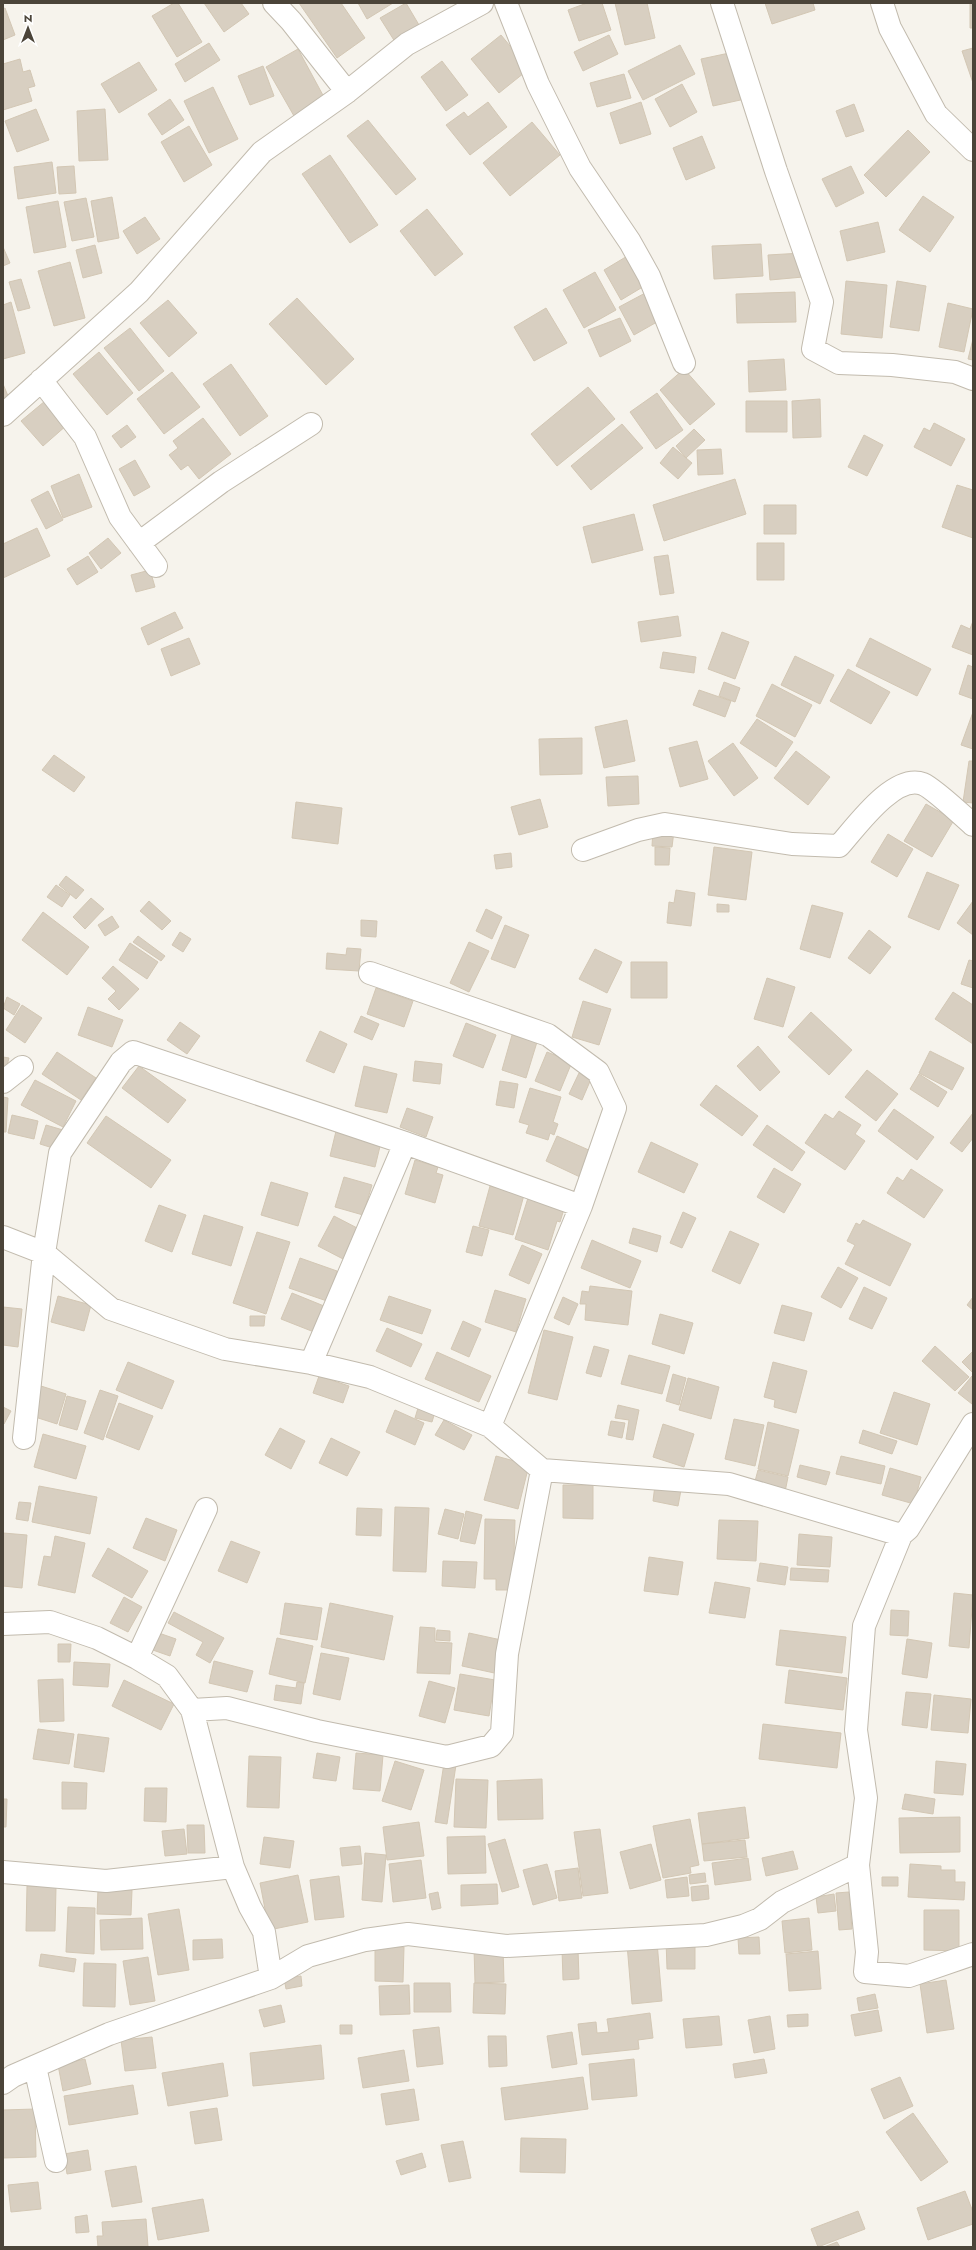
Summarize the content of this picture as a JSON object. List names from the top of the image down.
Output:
{
  "north": "top"
}
